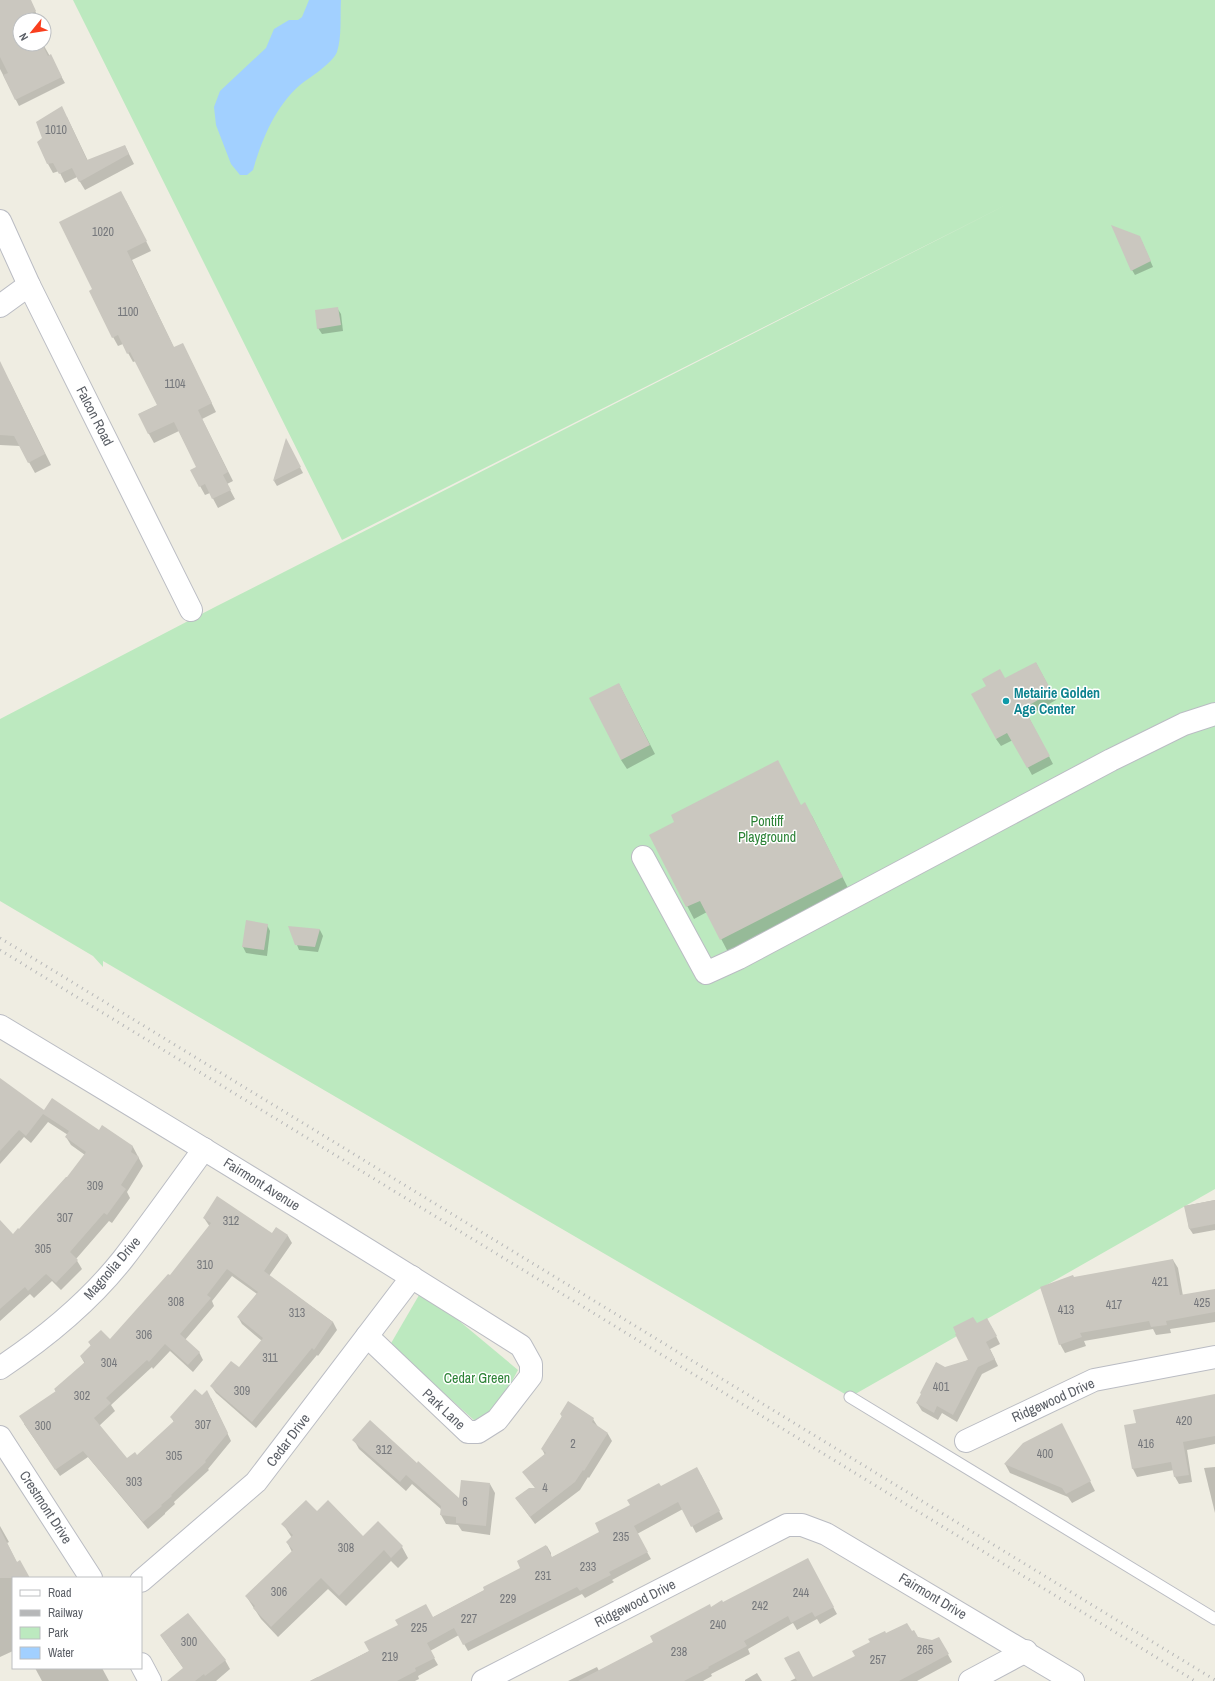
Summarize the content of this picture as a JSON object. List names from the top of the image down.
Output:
{
  "streets": {
    "street": [
      "Falcon Road",
      "Fairmont Avenue",
      "Magnolia Drive",
      "Ridgewood Drive",
      "Park Lane",
      "Cedar Drive",
      "Crestmont Drive",
      "Fairmont Drive"
    ]
  },
  "crossings": [
    ["Fairmont Avenue", "Magnolia Drive"],
    ["Fairmont Avenue", "Park Lane"],
    ["Fairmont Avenue", "Cedar Drive"],
    ["Ridgewood Drive", "Fairmont Drive"],
    ["Park Lane", "Cedar Drive"]
  ],
  "parks": ["Pontiff Playground", "Cedar Green"],
  "places": ["Metairie Golden Age Center"],
  "house_numbers": [
    "1010",
    "1020",
    "1100",
    "1104",
    "309",
    "307",
    "312",
    "305",
    "310",
    "421",
    "308",
    "425",
    "417",
    "413",
    "313",
    "306",
    "311",
    "304",
    "401",
    "309",
    "302",
    "420",
    "307",
    "300",
    "2",
    "416",
    "312",
    "400",
    "305",
    "303",
    "4",
    "6",
    "235",
    "308",
    "233",
    "231",
    "306",
    "244",
    "229",
    "242",
    "227",
    "240",
    "225",
    "300",
    "265",
    "238",
    "219",
    "257"
  ],
  "legend": [
    "Road",
    "Railway",
    "Park",
    "Water"
  ],
  "north": "bottom left"
}
